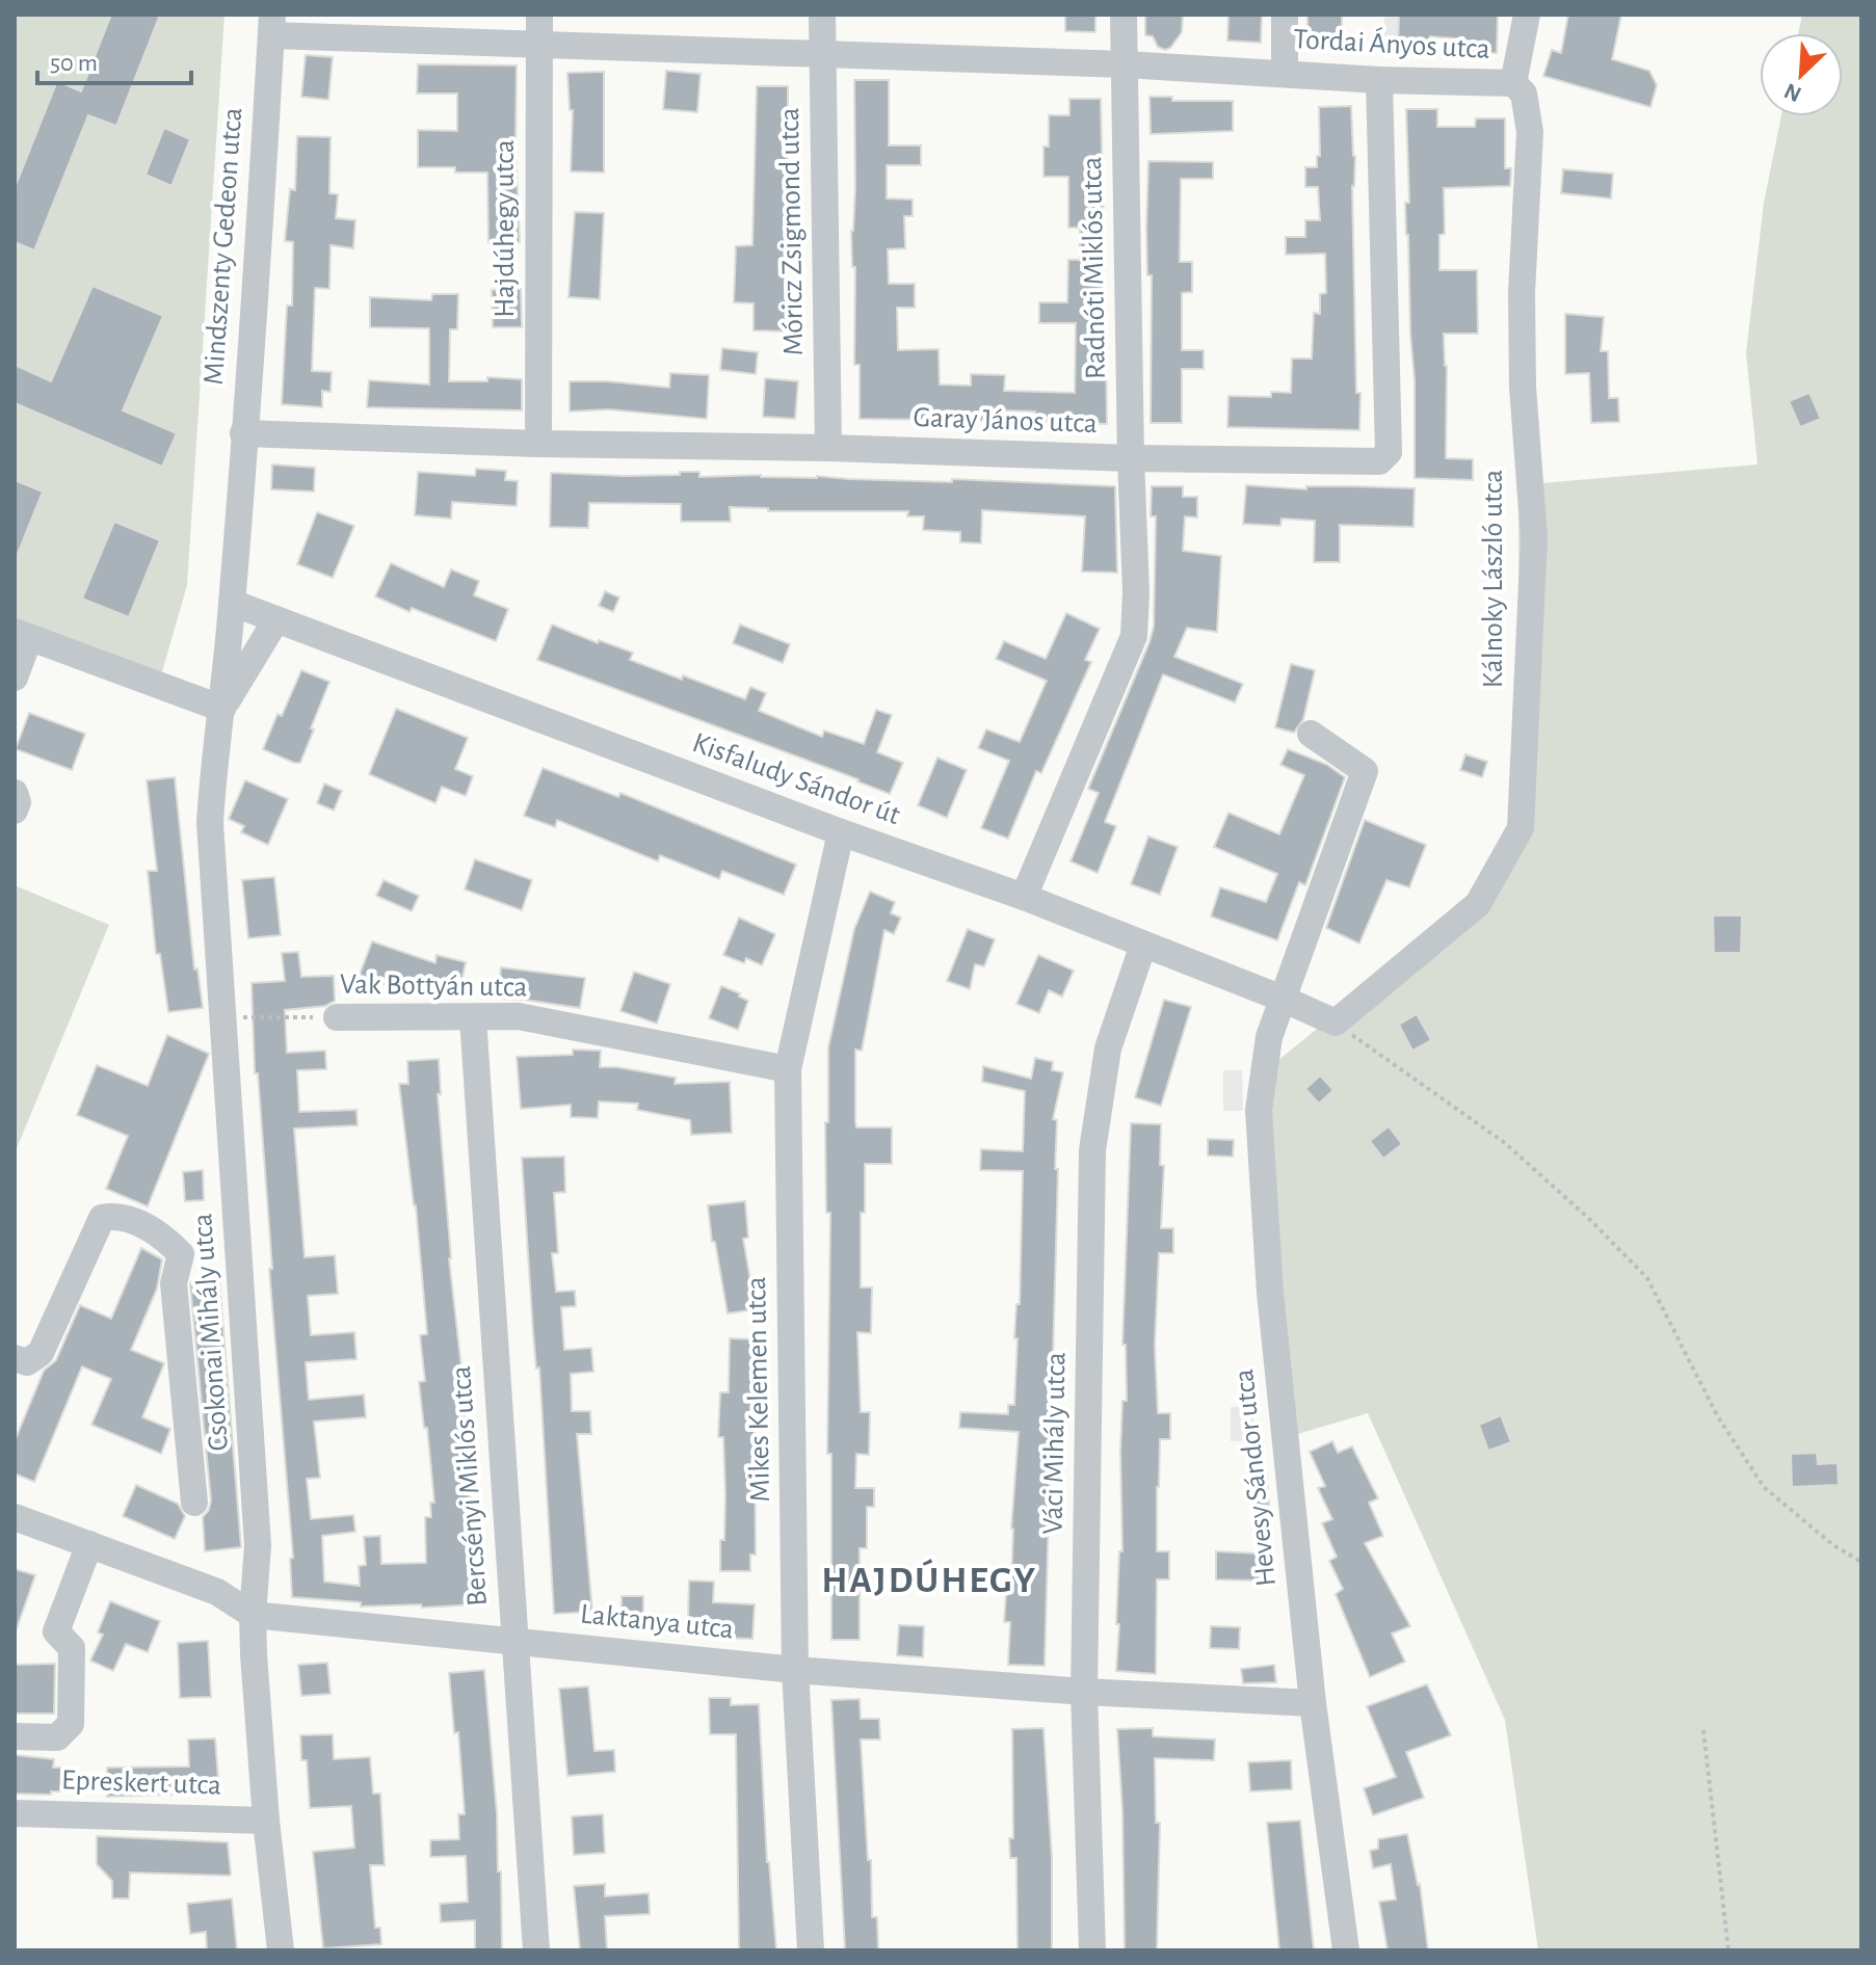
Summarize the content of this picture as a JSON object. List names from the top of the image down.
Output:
{
  "streets": {
    "street": [
      "Tordai Ányos utca",
      "Hajdúhegy utca",
      "Móricz Zsigmond utca",
      "Mindszenty Gedeon utca",
      "Radnóti Miklós utca",
      "Garay János utca",
      "Kálnoky László utca",
      "Kisfaludy Sándor út",
      "Vak Bottyán utca",
      "Csokonai Mihály utca",
      "Mikes Kelemen utca",
      "Váci Mihály utca",
      "Hevesy Sándor utca",
      "Bercsényi Miklós utca",
      "Laktanya utca",
      "Epreskert utca"
    ]
  },
  "crossings": [
    ["Tordai Ányos utca", "Hajdúhegy utca"],
    ["Tordai Ányos utca", "Móricz Zsigmond utca"],
    ["Tordai Ányos utca", "Mindszenty Gedeon utca"],
    ["Tordai Ányos utca", "Radnóti Miklós utca"],
    ["Tordai Ányos utca", "Garay János utca"],
    ["Tordai Ányos utca", "Kálnoky László utca"],
    ["Hajdúhegy utca", "Garay János utca"],
    ["Móricz Zsigmond utca", "Garay János utca"],
    ["Mindszenty Gedeon utca", "Garay János utca"],
    ["Radnóti Miklós utca", "Garay János utca"],
    ["Radnóti Miklós utca", "Kisfaludy Sándor út"],
    ["Kálnoky László utca", "Kisfaludy Sándor út"],
    ["Kisfaludy Sándor út", "Csokonai Mihály utca"],
    ["Kisfaludy Sándor út", "Mikes Kelemen utca"],
    ["Kisfaludy Sándor út", "Váci Mihály utca"],
    ["Kisfaludy Sándor út", "Hevesy Sándor utca"],
    ["Vak Bottyán utca", "Csokonai Mihály utca"],
    ["Vak Bottyán utca", "Mikes Kelemen utca"],
    ["Vak Bottyán utca", "Bercsényi Miklós utca"],
    ["Csokonai Mihály utca", "Laktanya utca"],
    ["Csokonai Mihály utca", "Epreskert utca"],
    ["Mikes Kelemen utca", "Laktanya utca"],
    ["Váci Mihály utca", "Laktanya utca"],
    ["Hevesy Sándor utca", "Laktanya utca"],
    ["Bercsényi Miklós utca", "Laktanya utca"]
  ],
  "districts": ["HAJDÚHEGY"],
  "scale_bar": "50 m",
  "north": "bottom left"
}
